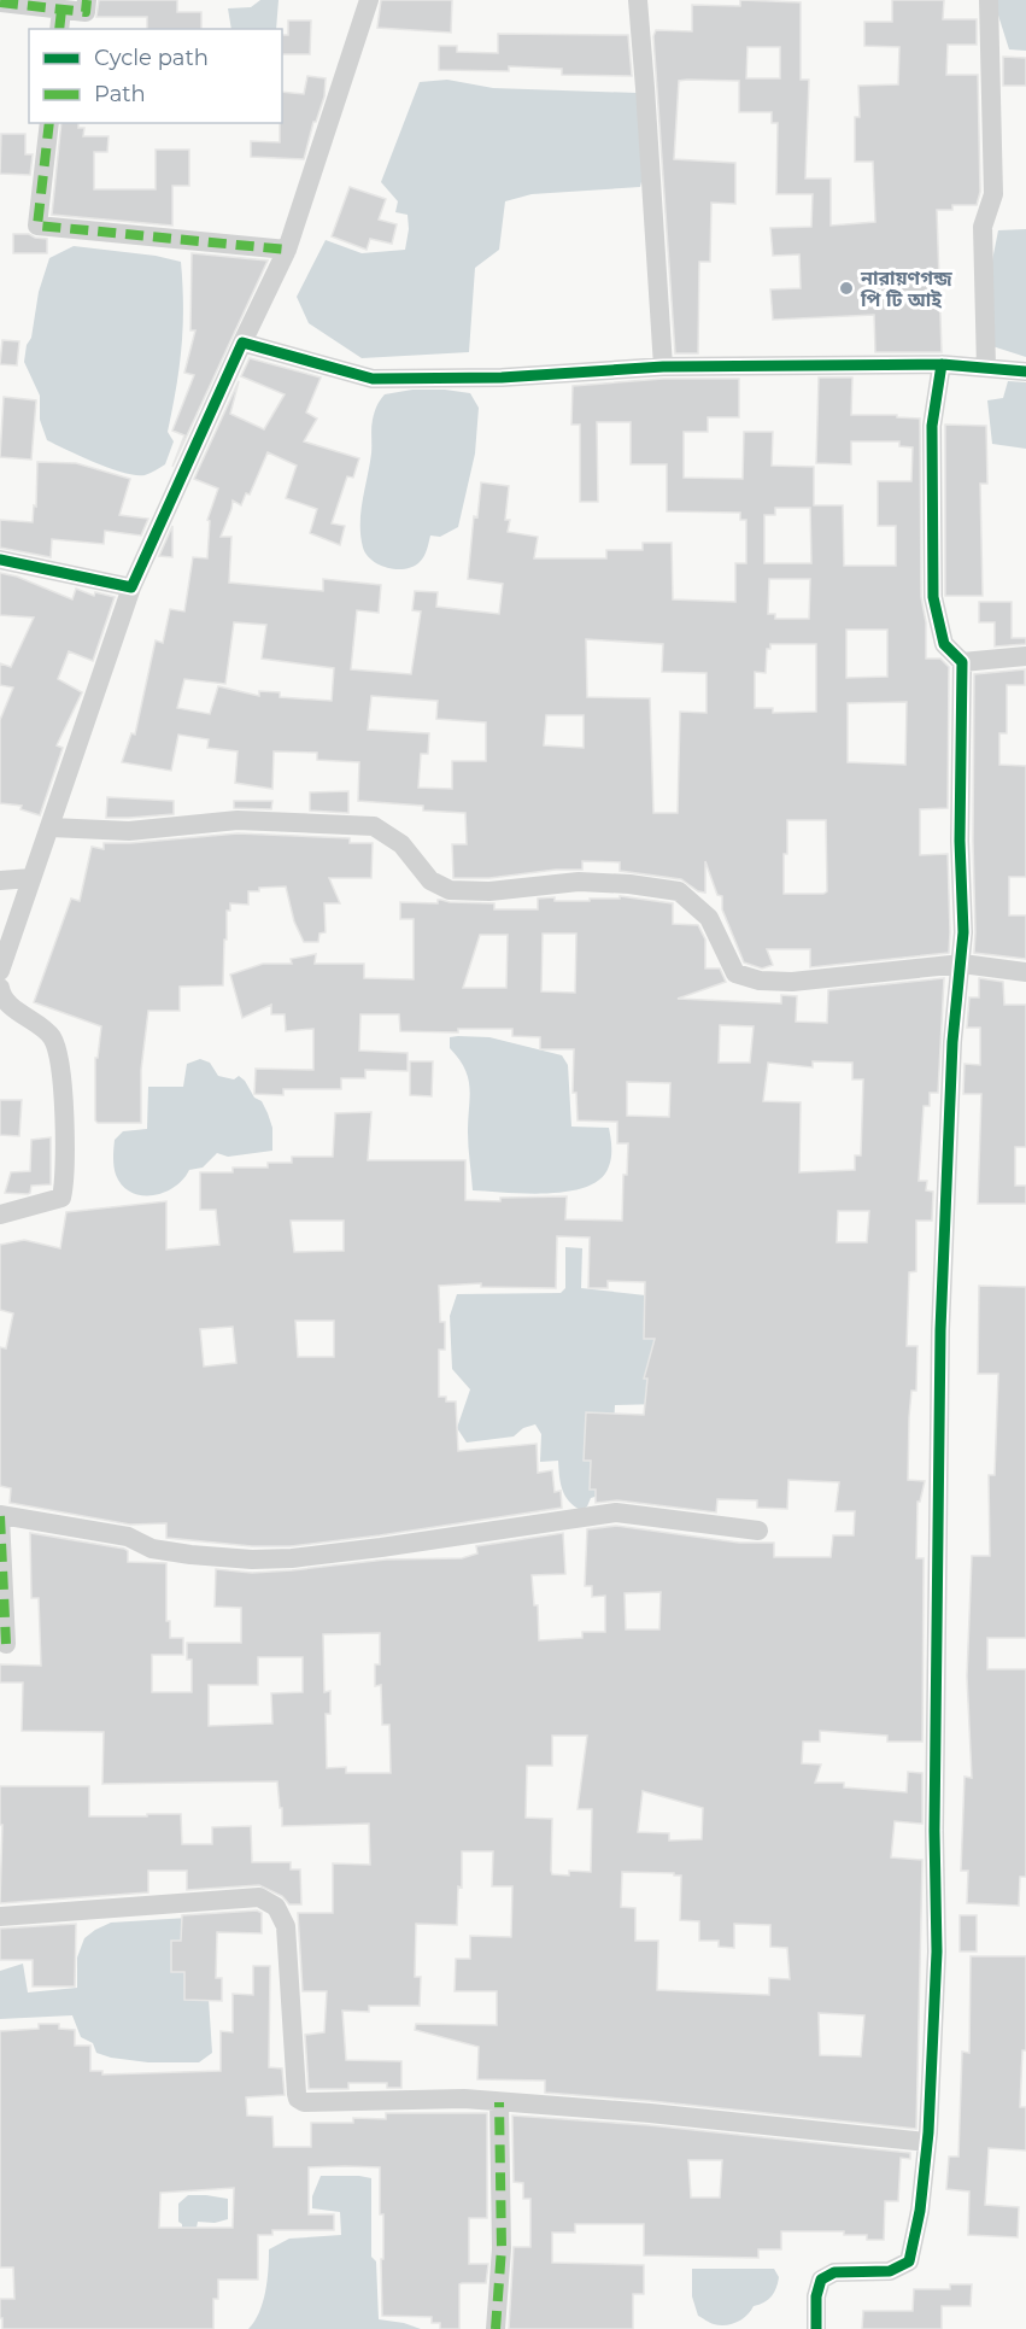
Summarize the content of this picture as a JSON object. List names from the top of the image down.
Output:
{
  "places": ["নারায়ণগন্জ পি টি আই"],
  "legend": ["Cycle path", "Path"]
}
